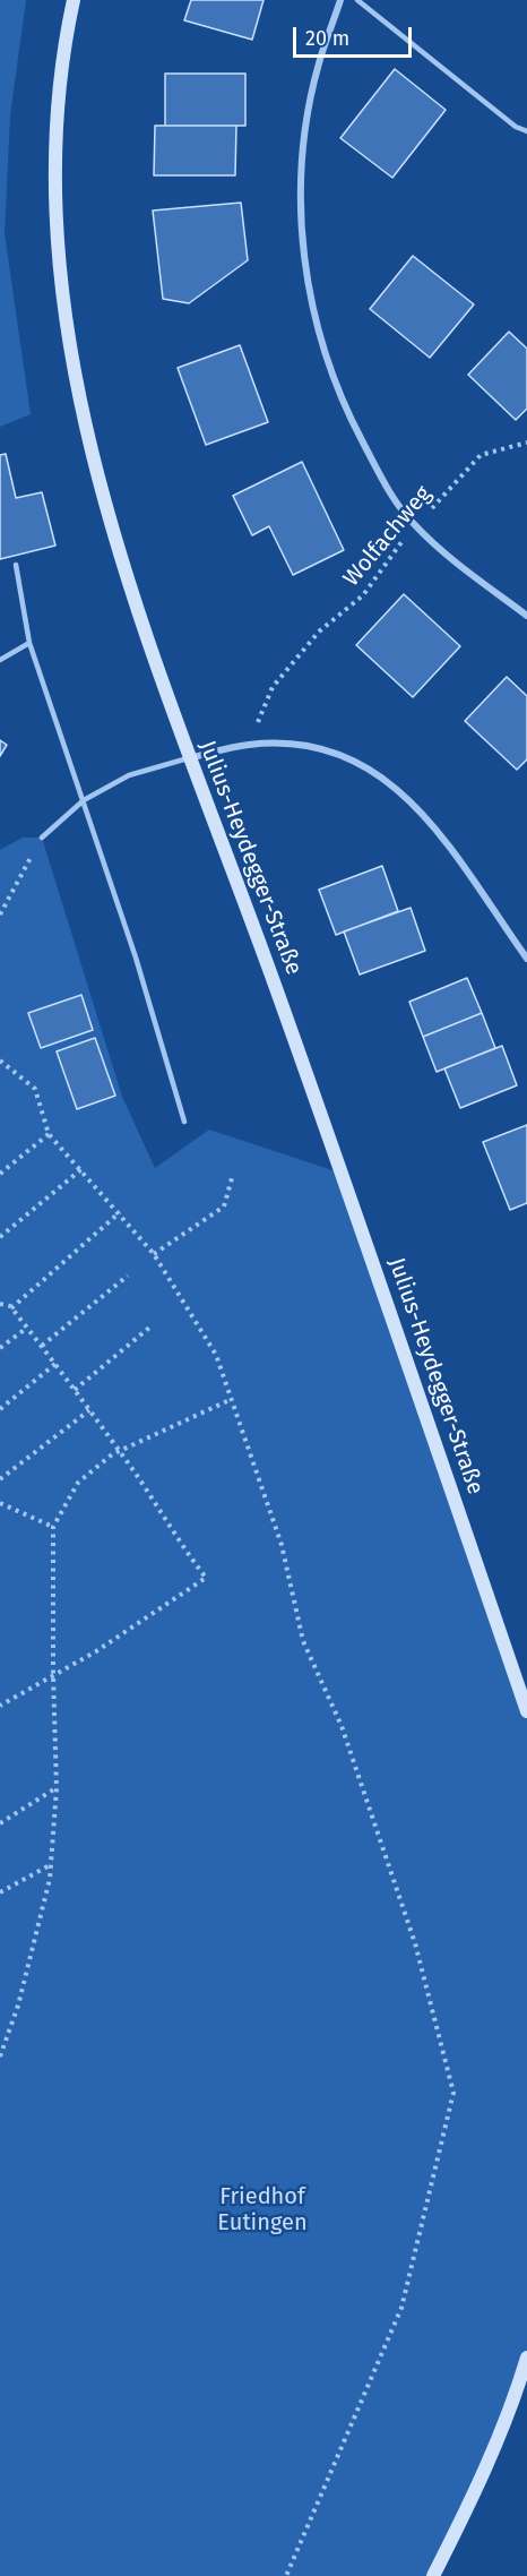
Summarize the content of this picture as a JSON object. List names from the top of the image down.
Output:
{
  "streets": {
    "street": ["Julius-Heydegger-Straße"],
    "path": ["Wolfachweg"]
  },
  "parks": ["Friedhof Eutingen"],
  "scale_bar": "20 m"
}
